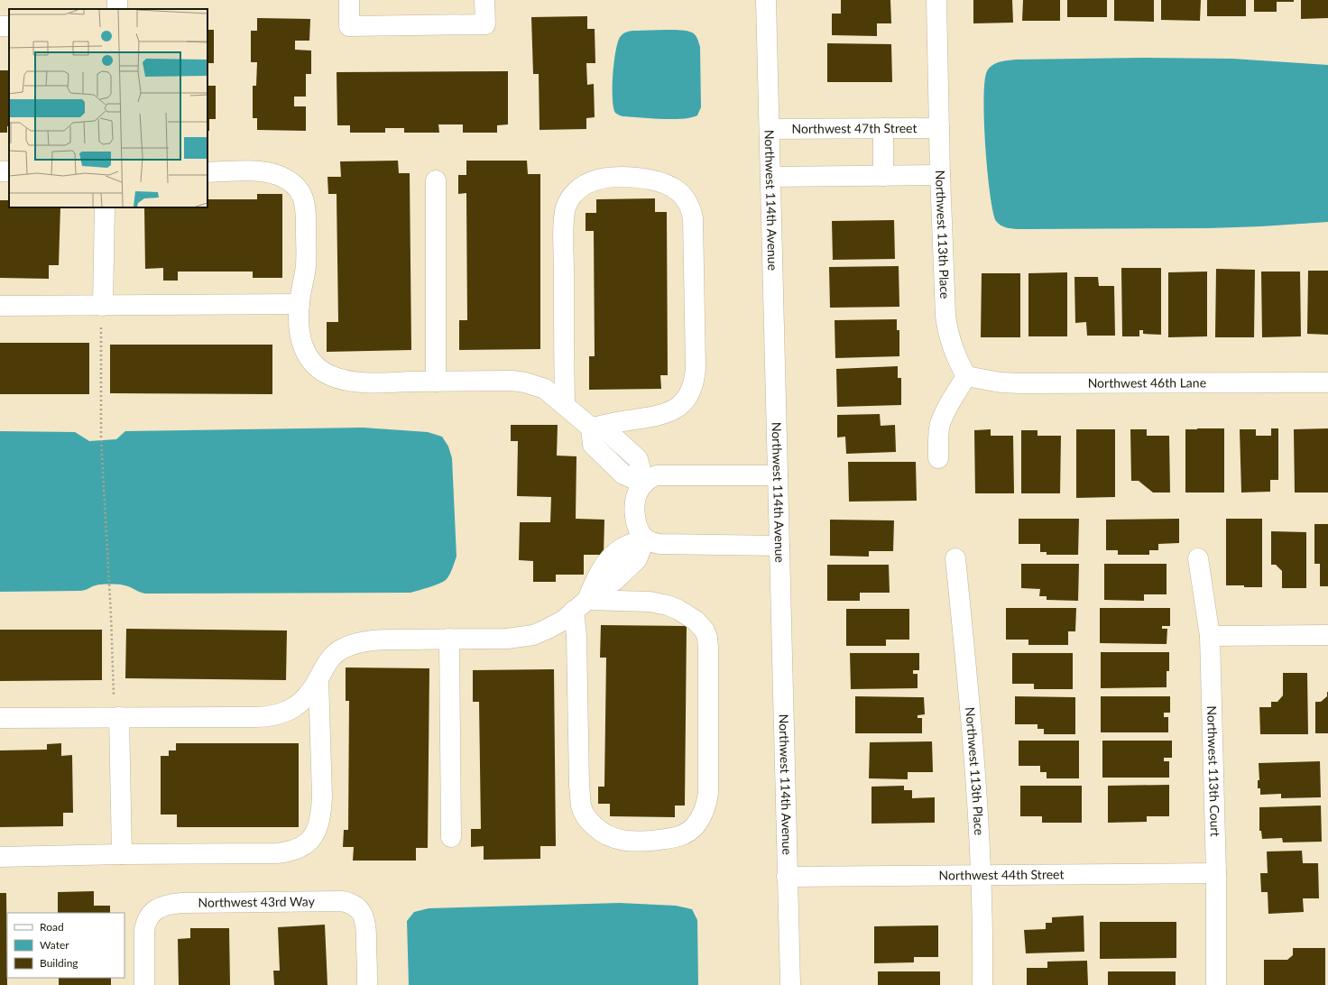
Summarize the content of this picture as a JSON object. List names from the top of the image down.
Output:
{
  "streets": {
    "street": [
      "Northwest 47th Street",
      "Northwest 114th Avenue",
      "Northwest 113th Place",
      "Northwest 46th Lane",
      "Northwest 113th Court",
      "Northwest 44th Street",
      "Northwest 43rd Way"
    ]
  },
  "crossings": [
    ["Northwest 47th Street", "Northwest 114th Avenue"],
    ["Northwest 47th Street", "Northwest 113th Place"],
    ["Northwest 114th Avenue", "Northwest 44th Street"],
    ["Northwest 113th Place", "Northwest 46th Lane"],
    ["Northwest 113th Place", "Northwest 44th Street"],
    ["Northwest 113th Court", "Northwest 44th Street"]
  ],
  "legend": ["Road", "Water", "Building"]
}
